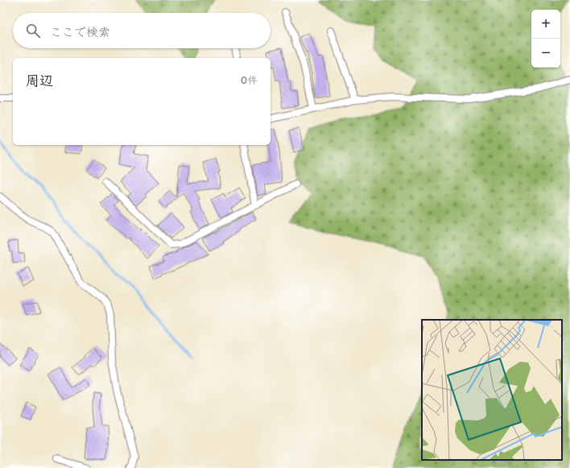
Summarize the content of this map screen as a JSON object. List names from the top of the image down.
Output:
{
  "page": {
    "map_buttons": ["+", "−"],
    "search": "ここで検索",
    "heading": ["周辺", "0件"]
  }
}
